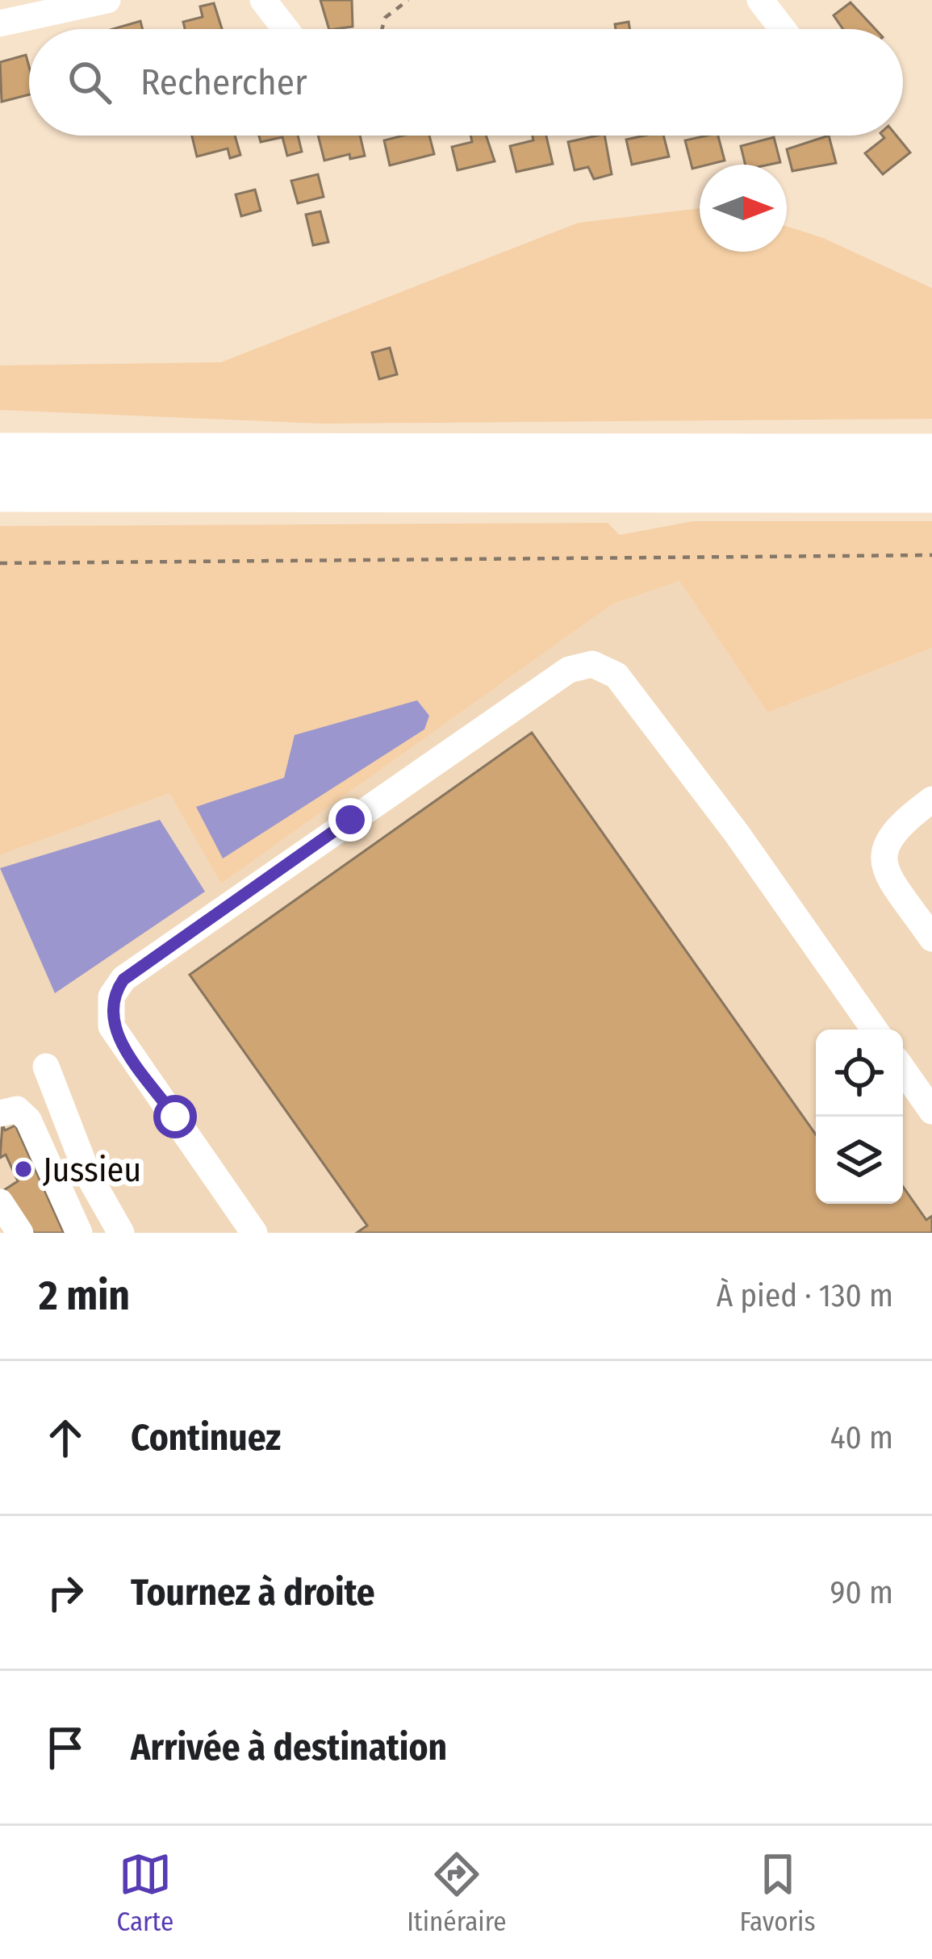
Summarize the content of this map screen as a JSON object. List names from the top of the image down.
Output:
{
  "places": ["Jussieu"],
  "north": "right",
  "page": {
    "search": "Rechercher",
    "heading": ["2 min", "À pied · 130 m"],
    "list": [
      ["Continuez", "40 m"],
      ["Tournez à droite", "90 m"],
      "Arrivée à destination"
    ],
    "nav": ["Carte", "Itinéraire", "Favoris"]
  }
}
